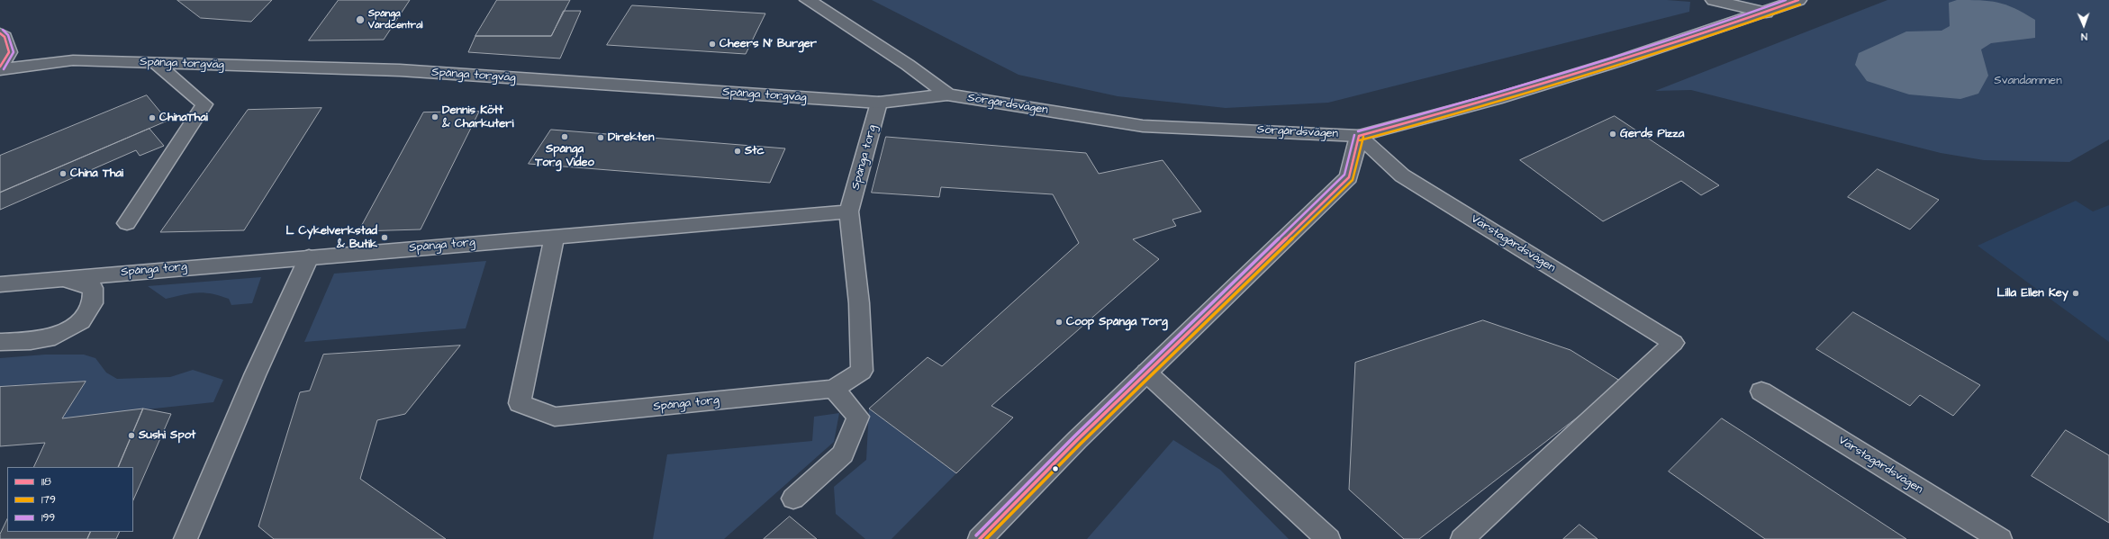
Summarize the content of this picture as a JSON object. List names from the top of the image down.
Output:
{
  "streets": {
    "street": [
      "Spånga torgväg",
      "Sörgårdsvägen",
      "Spånga torg",
      "Värstagårdsvägen"
    ]
  },
  "crossings": [
    ["Spånga torgväg", "Sörgårdsvägen"],
    ["Spånga torgväg", "Spånga torg"],
    ["Sörgårdsvägen", "Värstagårdsvägen"]
  ],
  "parks": ["Svandammen"],
  "places": [
    "Spånga Vårdcentral",
    "Cheers N’ Burger",
    "Dennis Kött & Charkuteri",
    "ChinaThai",
    "Gerds Pizza",
    "Spånga Torg Video",
    "Direkten",
    "Stc",
    "China Thai",
    "L Cykelverkstad & Butik",
    "Lilla Ellen Key",
    "Coop Spånga Torg",
    "Sushi Spot"
  ],
  "lines": ["transit line 118", "transit line 199", "transit line 179"],
  "legend": ["118", "179", "199"],
  "north": "bottom"
}
